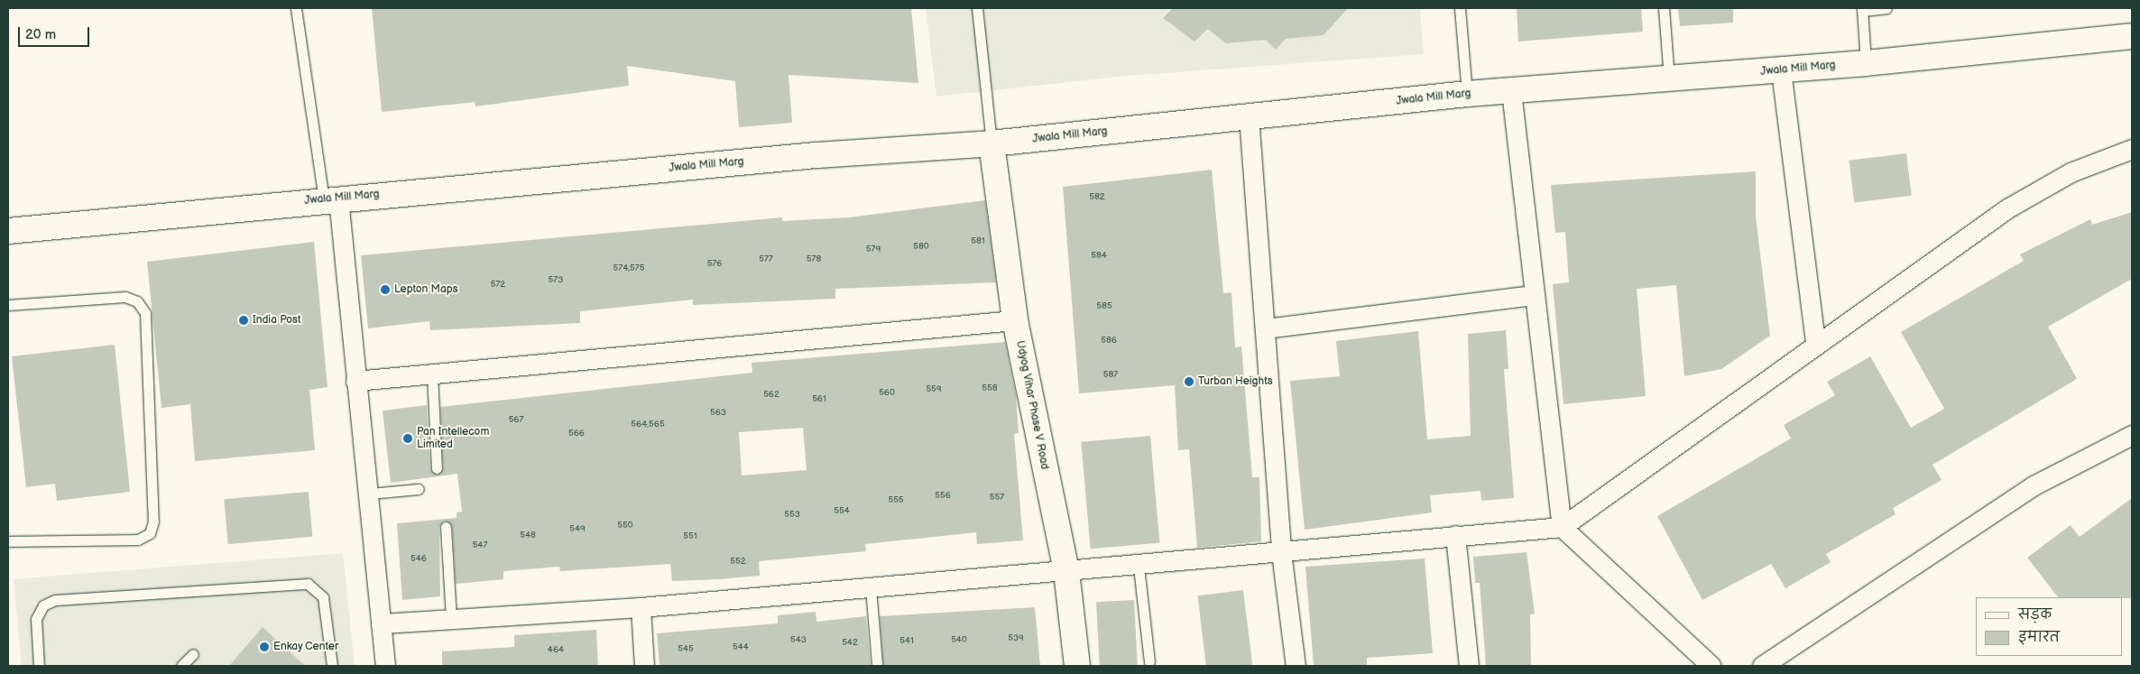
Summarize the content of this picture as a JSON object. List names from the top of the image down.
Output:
{
  "streets": {
    "street": ["Jwala Mill Marg", "Udyog Vihar Phase V Road"]
  },
  "crossings": [
    ["Jwala Mill Marg", "Udyog Vihar Phase V Road"]
  ],
  "places": [
    "Lepton Maps",
    "India Post",
    "Turban Heights",
    "Pan Intellecom Limited",
    "Enkay Center"
  ],
  "house_numbers": [
    "582",
    "581",
    "580",
    "579",
    "584",
    "577",
    "578",
    "576",
    "574,575",
    "573",
    "572",
    "585",
    "586",
    "587",
    "558",
    "559",
    "560",
    "562",
    "561",
    "563",
    "567",
    "564,565",
    "566",
    "556",
    "557",
    "555",
    "554",
    "553",
    "550",
    "549",
    "548",
    "551",
    "547",
    "546",
    "552",
    "539",
    "543",
    "540",
    "541",
    "542",
    "544",
    "545",
    "464"
  ],
  "legend": ["सड़क", "इमारत"],
  "scale_bar": "20 m"
}
